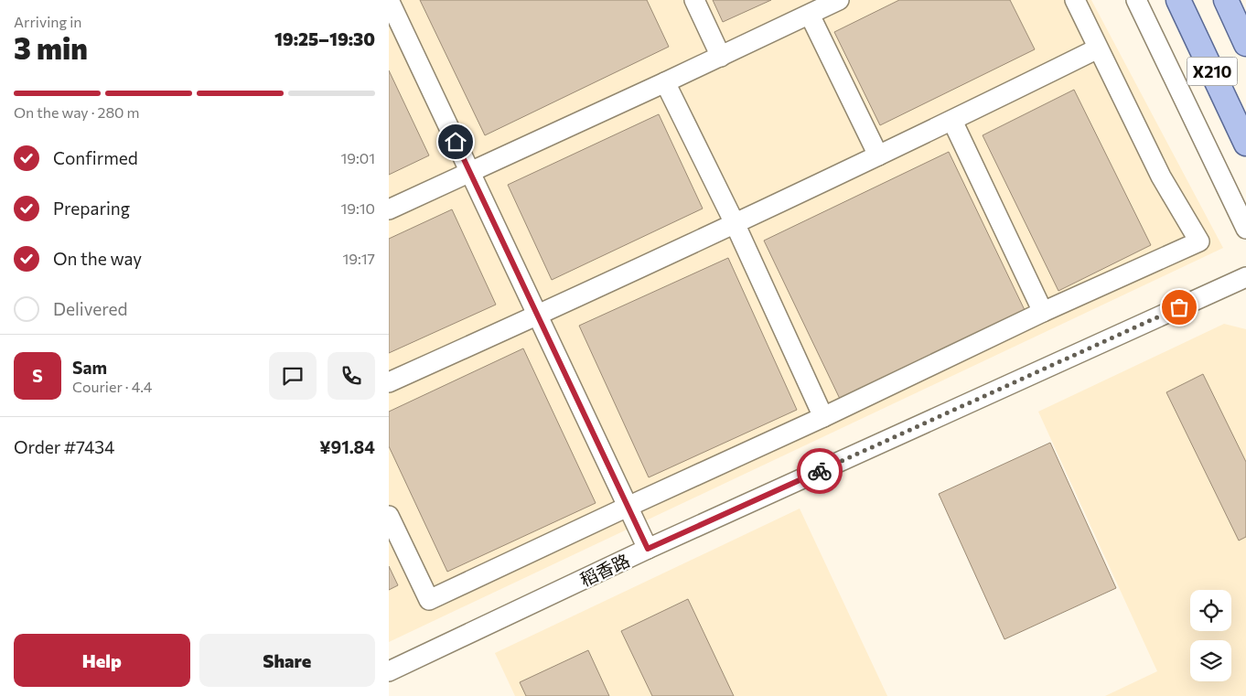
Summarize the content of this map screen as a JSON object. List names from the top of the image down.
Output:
{
  "streets": {
    "main road": ["X210"],
    "street": ["稻香路"]
  },
  "page": {
    "heading": ["3 min", "Arriving in", "19:25–19:30"],
    "panel": [
      "Sam",
      "Courier · 4.4",
      "Order #7434",
      "¥91.84"
    ],
    "bar": "On the way · 280 m",
    "list": [
      ["Confirmed", "19:01"],
      ["Preparing", "19:10"],
      ["On the way", "19:17"],
      "Delivered"
    ],
    "round": "S",
    "buttons": ["Help", "Share"]
  }
}
